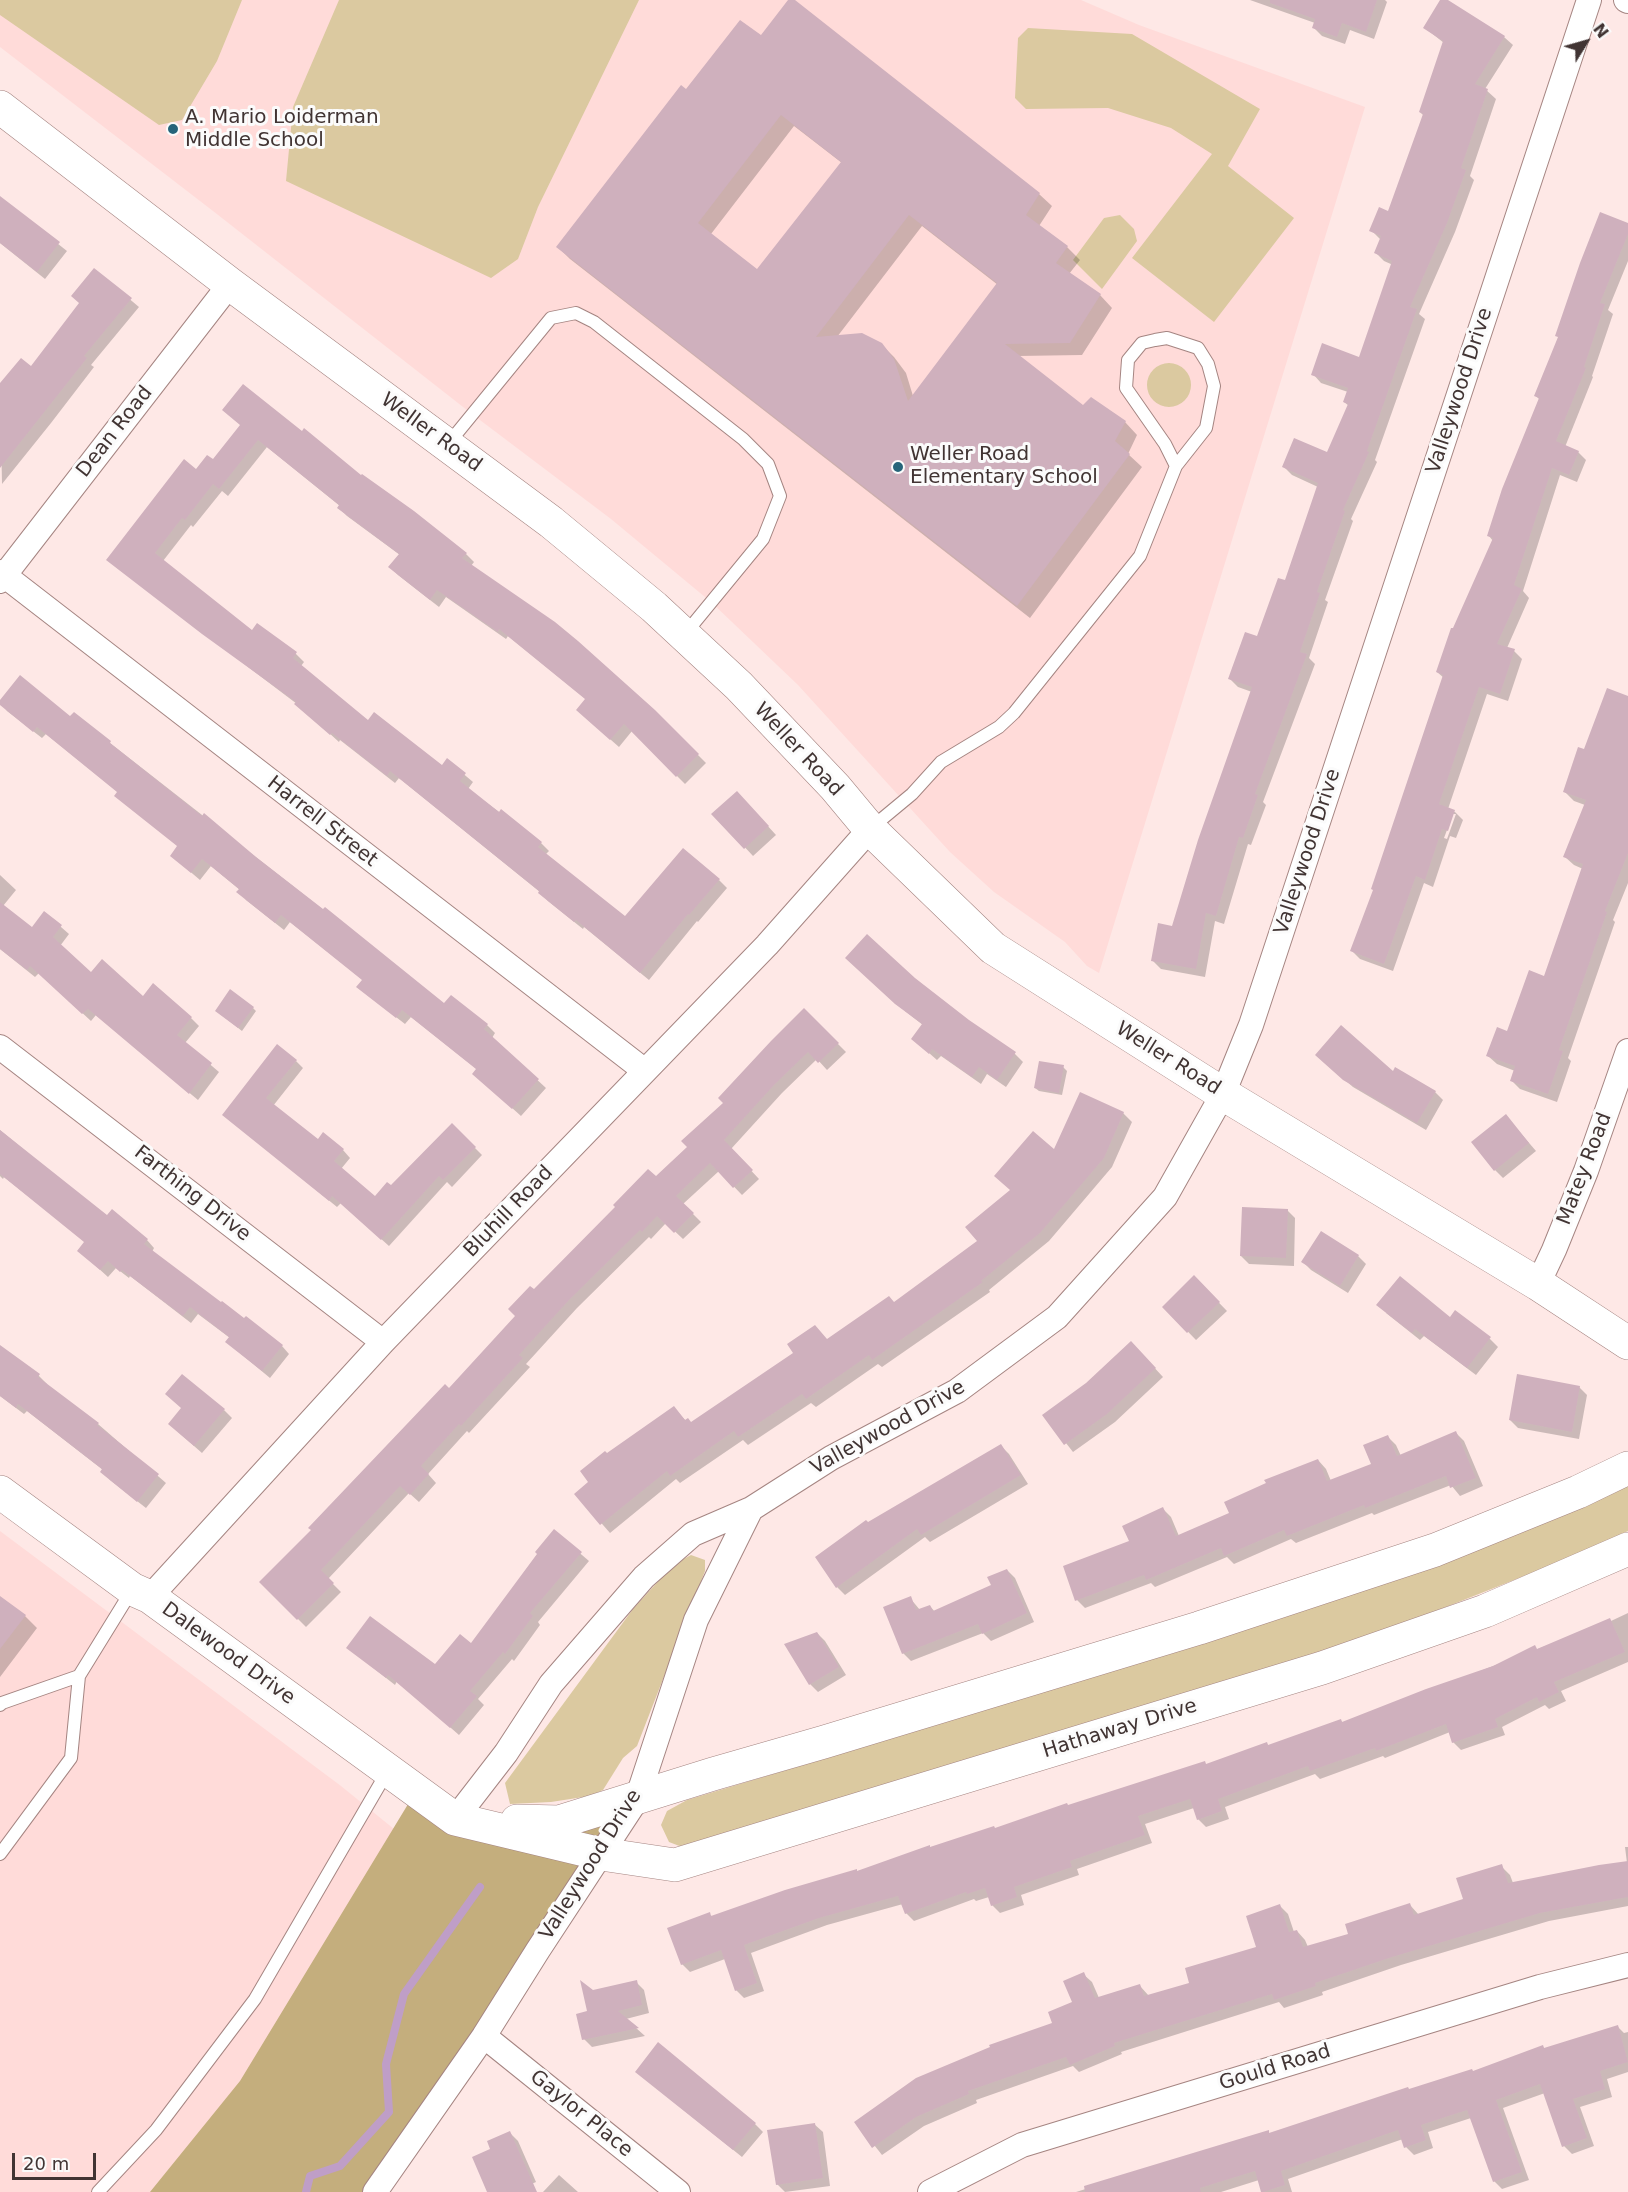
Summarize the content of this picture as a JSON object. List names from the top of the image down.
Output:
{
  "streets": {
    "street": [
      "Valleywood Drive",
      "Dean Road",
      "Weller Road",
      "Harrell Street",
      "Matey Road",
      "Farthing Drive",
      "Bluhill Road",
      "Dalewood Drive",
      "Hathaway Drive",
      "Gould Road",
      "Gaylor Place"
    ]
  },
  "crossings": [
    ["Valleywood Drive", "Weller Road"],
    ["Valleywood Drive", "Dalewood Drive"],
    ["Valleywood Drive", "Hathaway Drive"],
    ["Valleywood Drive", "Gaylor Place"],
    ["Dean Road", "Weller Road"],
    ["Dean Road", "Harrell Street"],
    ["Weller Road", "Matey Road"],
    ["Weller Road", "Bluhill Road"],
    ["Harrell Street", "Bluhill Road"],
    ["Farthing Drive", "Bluhill Road"],
    ["Bluhill Road", "Dalewood Drive"],
    ["Dalewood Drive", "Hathaway Drive"]
  ],
  "places": ["A. Mario Loiderman Middle School", "Weller Road Elementary School"],
  "scale_bar": "20 m",
  "north": "top right"
}
